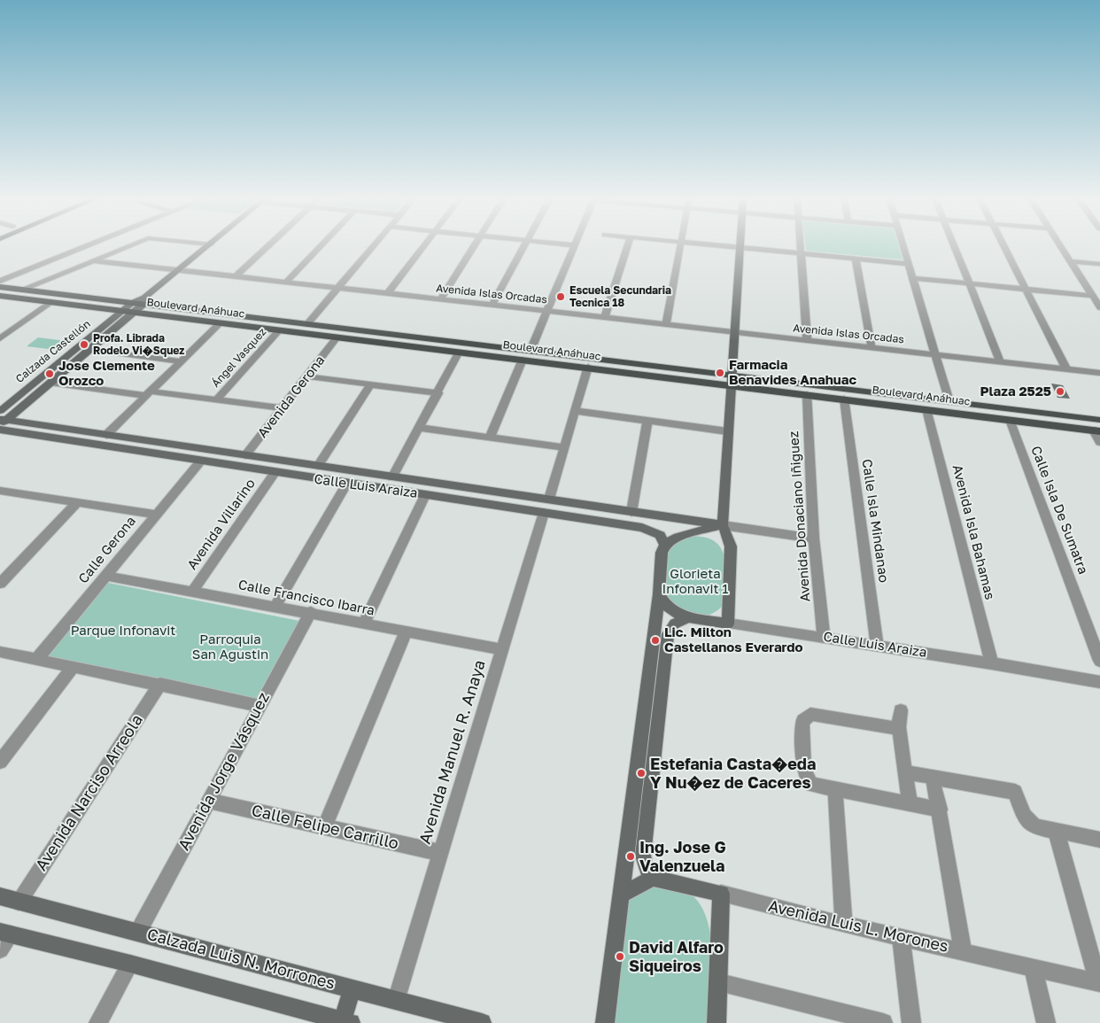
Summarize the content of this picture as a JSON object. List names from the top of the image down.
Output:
{
  "streets": {
    "main road": ["Boulevard Anáhuac"],
    "street": [
      "Avenida Islas Orcadas",
      "Calzada Castellón",
      "Ángel Vasquez",
      "Avenida Gerona",
      "Calle Luis Araiza",
      "Calle Isla De Sumatra",
      "Avenida Donaciano Iñiguez",
      "Calle Isla Mindanao",
      "Avenida Villarino",
      "Avenida Isla Bahamas",
      "Calle Gerona",
      "Calle Francisco Ibarra",
      "Avenida Manuel R. Anaya",
      "Avenida Jorge Vásquez",
      "Avenida Narciso Arreola",
      "Calle Felipe Carrillo",
      "Avenida Luis L. Morones",
      "Calzada Luis N. Morrones"
    ]
  },
  "crossings": [
    ["Avenida Islas Orcadas", "Calzada Castellón"],
    ["Boulevard Anáhuac", "Calzada Castellón"],
    ["Boulevard Anáhuac", "Ángel Vasquez"],
    ["Boulevard Anáhuac", "Avenida Gerona"],
    ["Boulevard Anáhuac", "Calle Isla De Sumatra"],
    ["Boulevard Anáhuac", "Avenida Donaciano Iñiguez"],
    ["Boulevard Anáhuac", "Calle Isla Mindanao"],
    ["Boulevard Anáhuac", "Avenida Isla Bahamas"],
    ["Calzada Castellón", "Calle Luis Araiza"],
    ["Avenida Gerona", "Calle Luis Araiza"],
    ["Calle Luis Araiza", "Avenida Donaciano Iñiguez"],
    ["Calle Luis Araiza", "Calle Isla Mindanao"],
    ["Calle Luis Araiza", "Avenida Villarino"],
    ["Calle Luis Araiza", "Avenida Isla Bahamas"],
    ["Calle Luis Araiza", "Calle Gerona"],
    ["Calle Luis Araiza", "Avenida Manuel R. Anaya"],
    ["Avenida Villarino", "Calle Francisco Ibarra"],
    ["Calle Gerona", "Calle Francisco Ibarra"],
    ["Calle Francisco Ibarra", "Avenida Manuel R. Anaya"],
    ["Calle Francisco Ibarra", "Avenida Jorge Vásquez"],
    ["Avenida Manuel R. Anaya", "Calle Felipe Carrillo"],
    ["Avenida Manuel R. Anaya", "Calzada Luis N. Morrones"],
    ["Avenida Jorge Vásquez", "Calle Felipe Carrillo"],
    ["Avenida Jorge Vásquez", "Calzada Luis N. Morrones"],
    ["Avenida Narciso Arreola", "Calzada Luis N. Morrones"]
  ],
  "parks": ["Glorieta Infonavit 1", "Parque Infonavit", "Parroquia San Agustin"],
  "places": [
    "Escuela Secundaria Tecnica 18",
    "Profa. Librada Rodelo Vi�Squez",
    "Farmacia Benavides Anahuac",
    "Jose Clemente Orozco",
    "Plaza 2525",
    "Lic. Milton Castellanos Everardo",
    "Estefania Casta�eda Y Nu�ez de Caceres",
    "Ing. Jose G Valenzuela",
    "David Alfaro Siqueiros"
  ]
}
